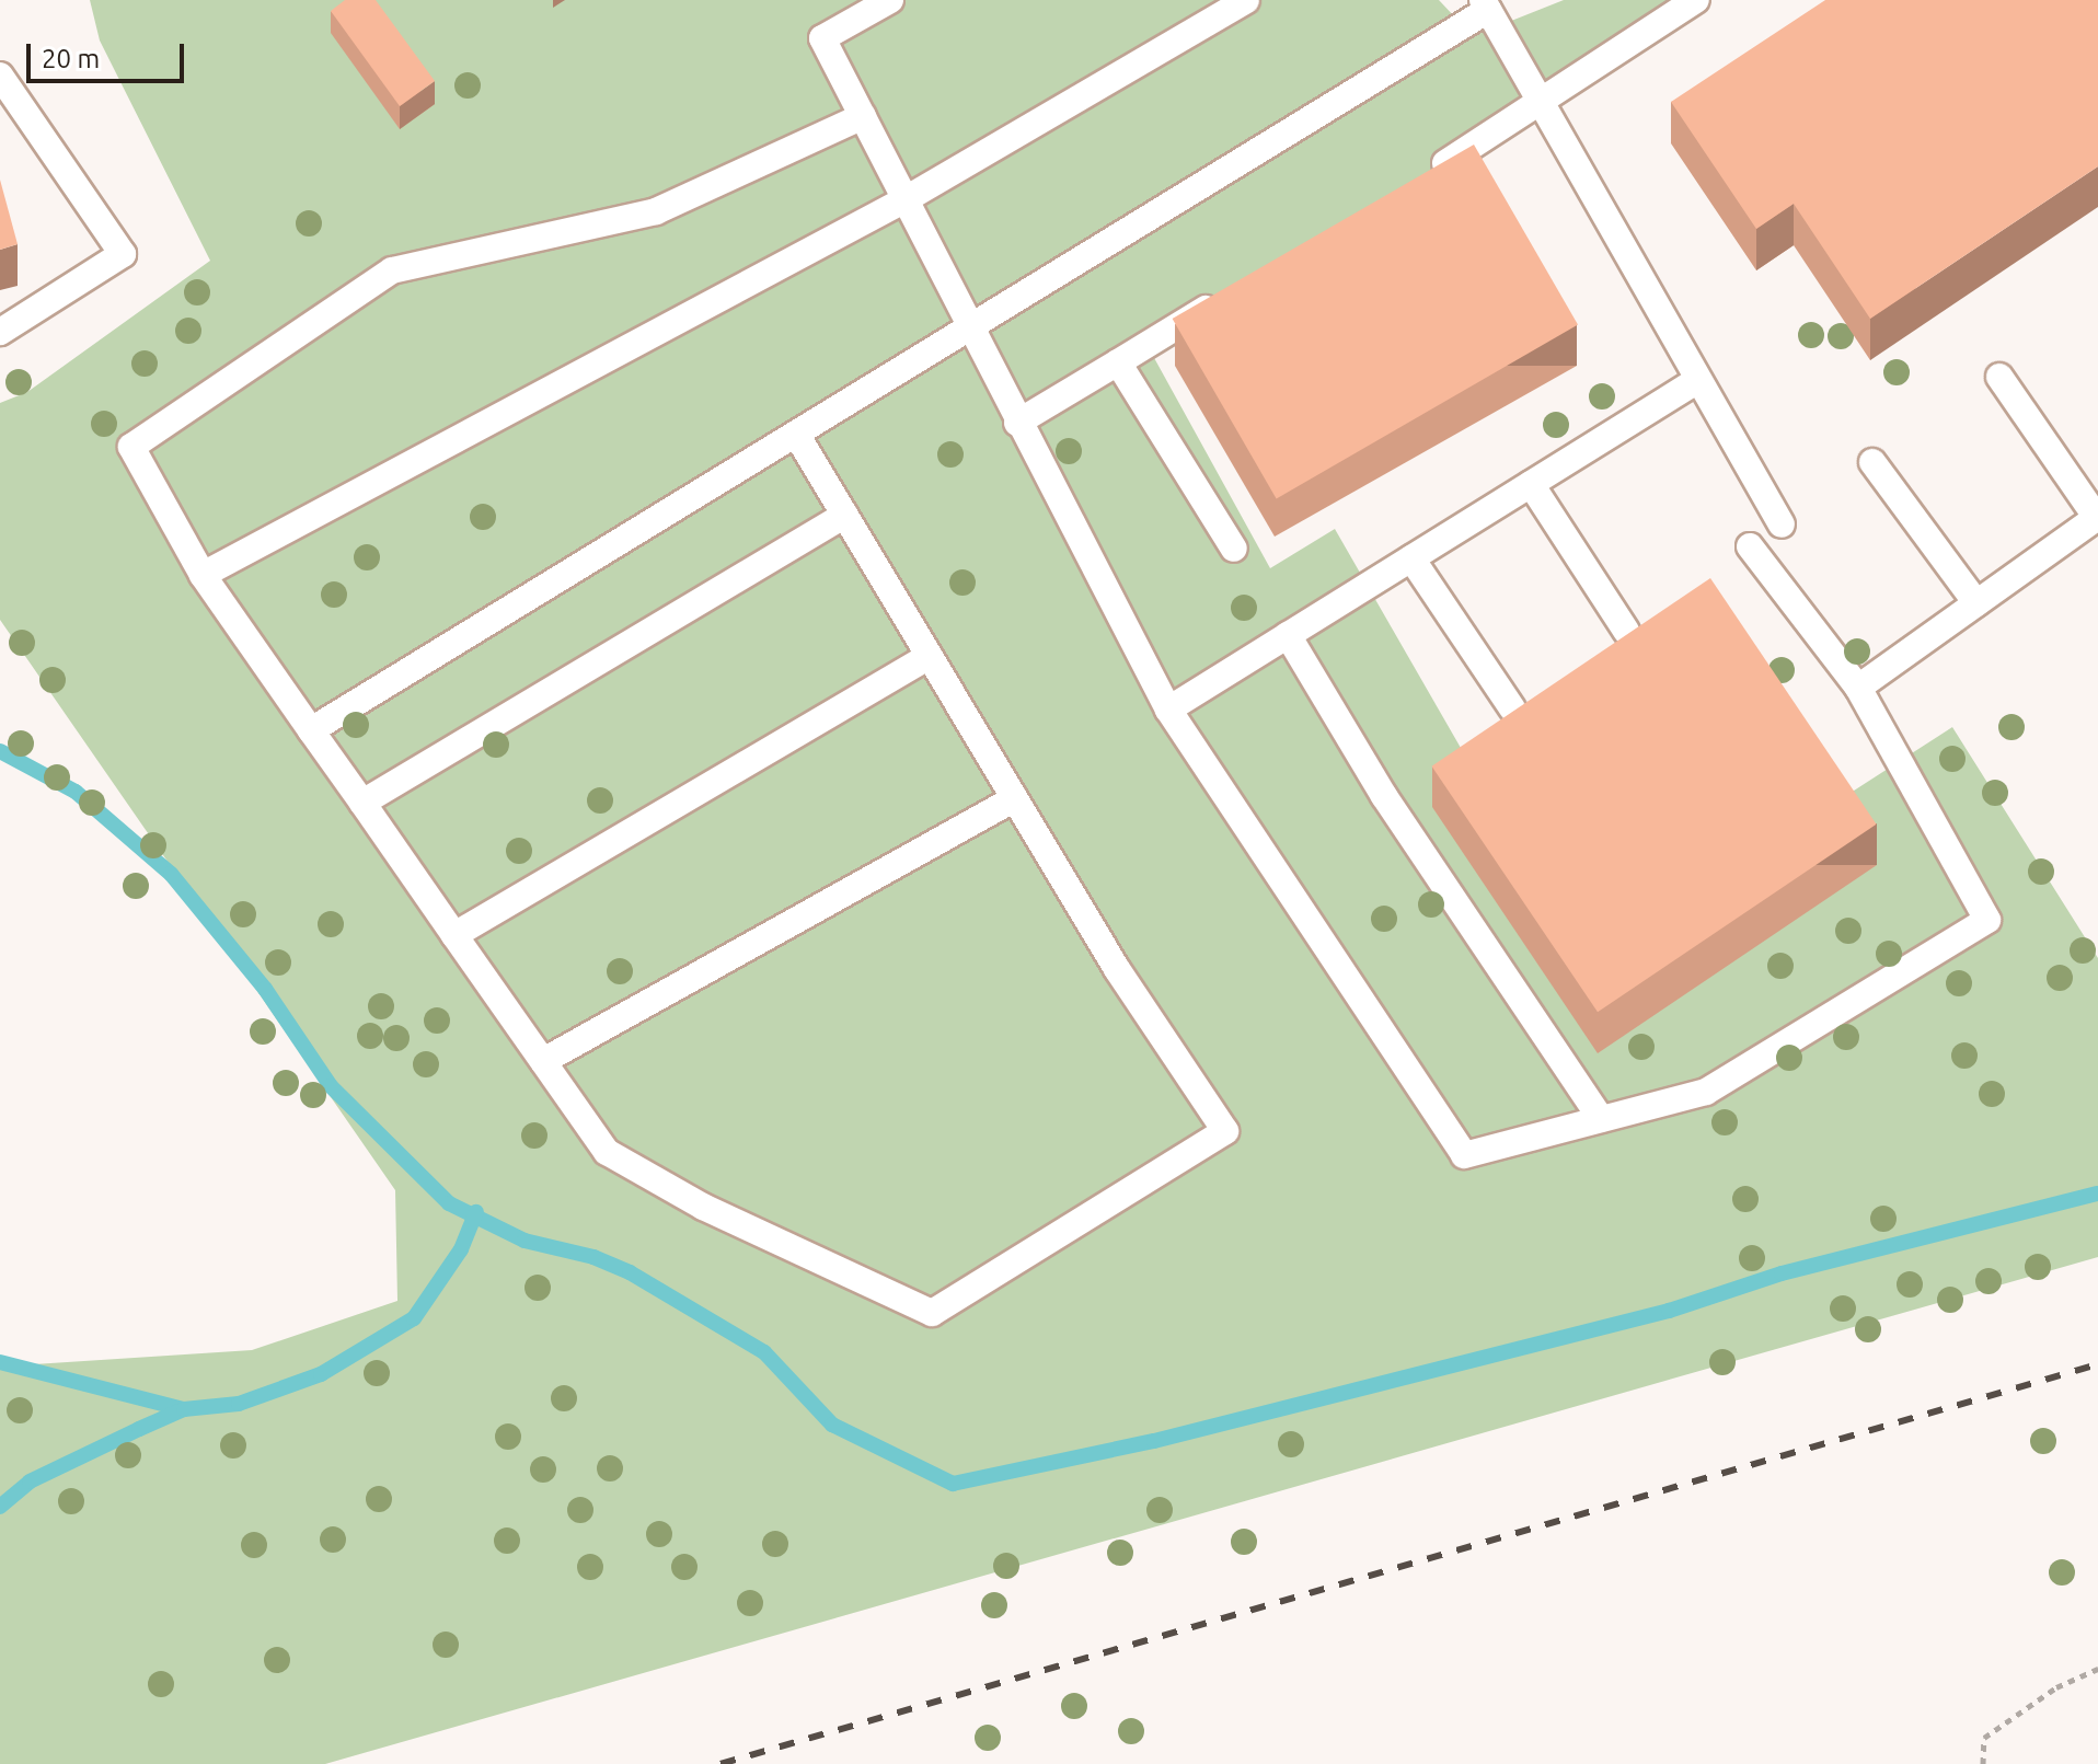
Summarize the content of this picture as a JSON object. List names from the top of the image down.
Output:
{
  "scale_bar": "20 m"
}
